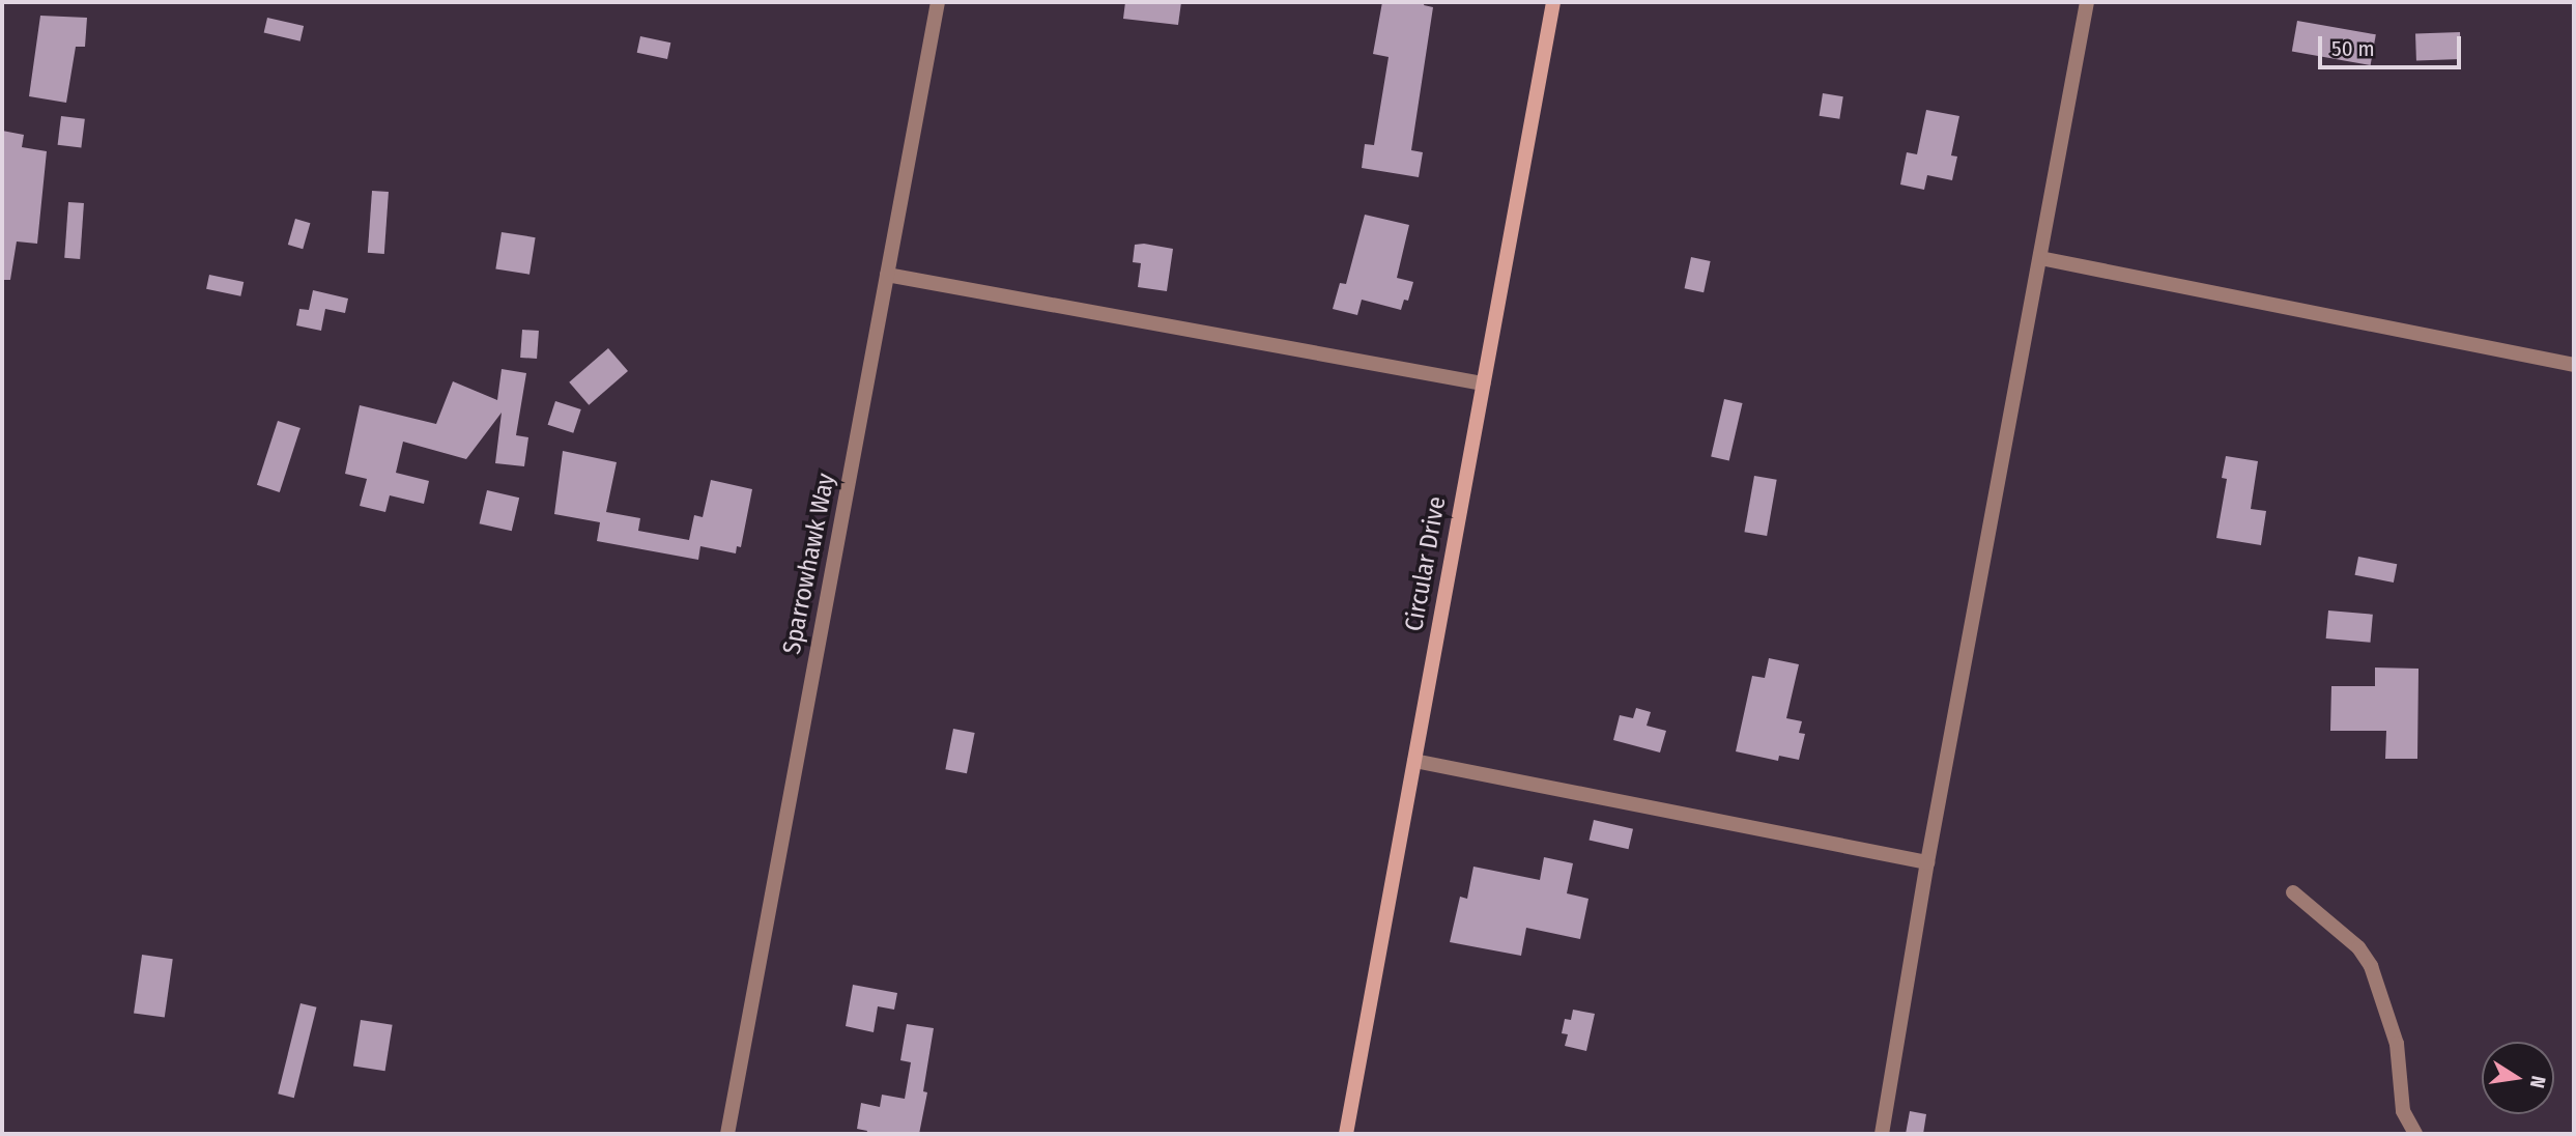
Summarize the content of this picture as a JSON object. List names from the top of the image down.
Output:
{
  "streets": {
    "street": ["Sparrowhawk Way", "Circular Drive"]
  },
  "scale_bar": "50 m",
  "north": "right"
}
